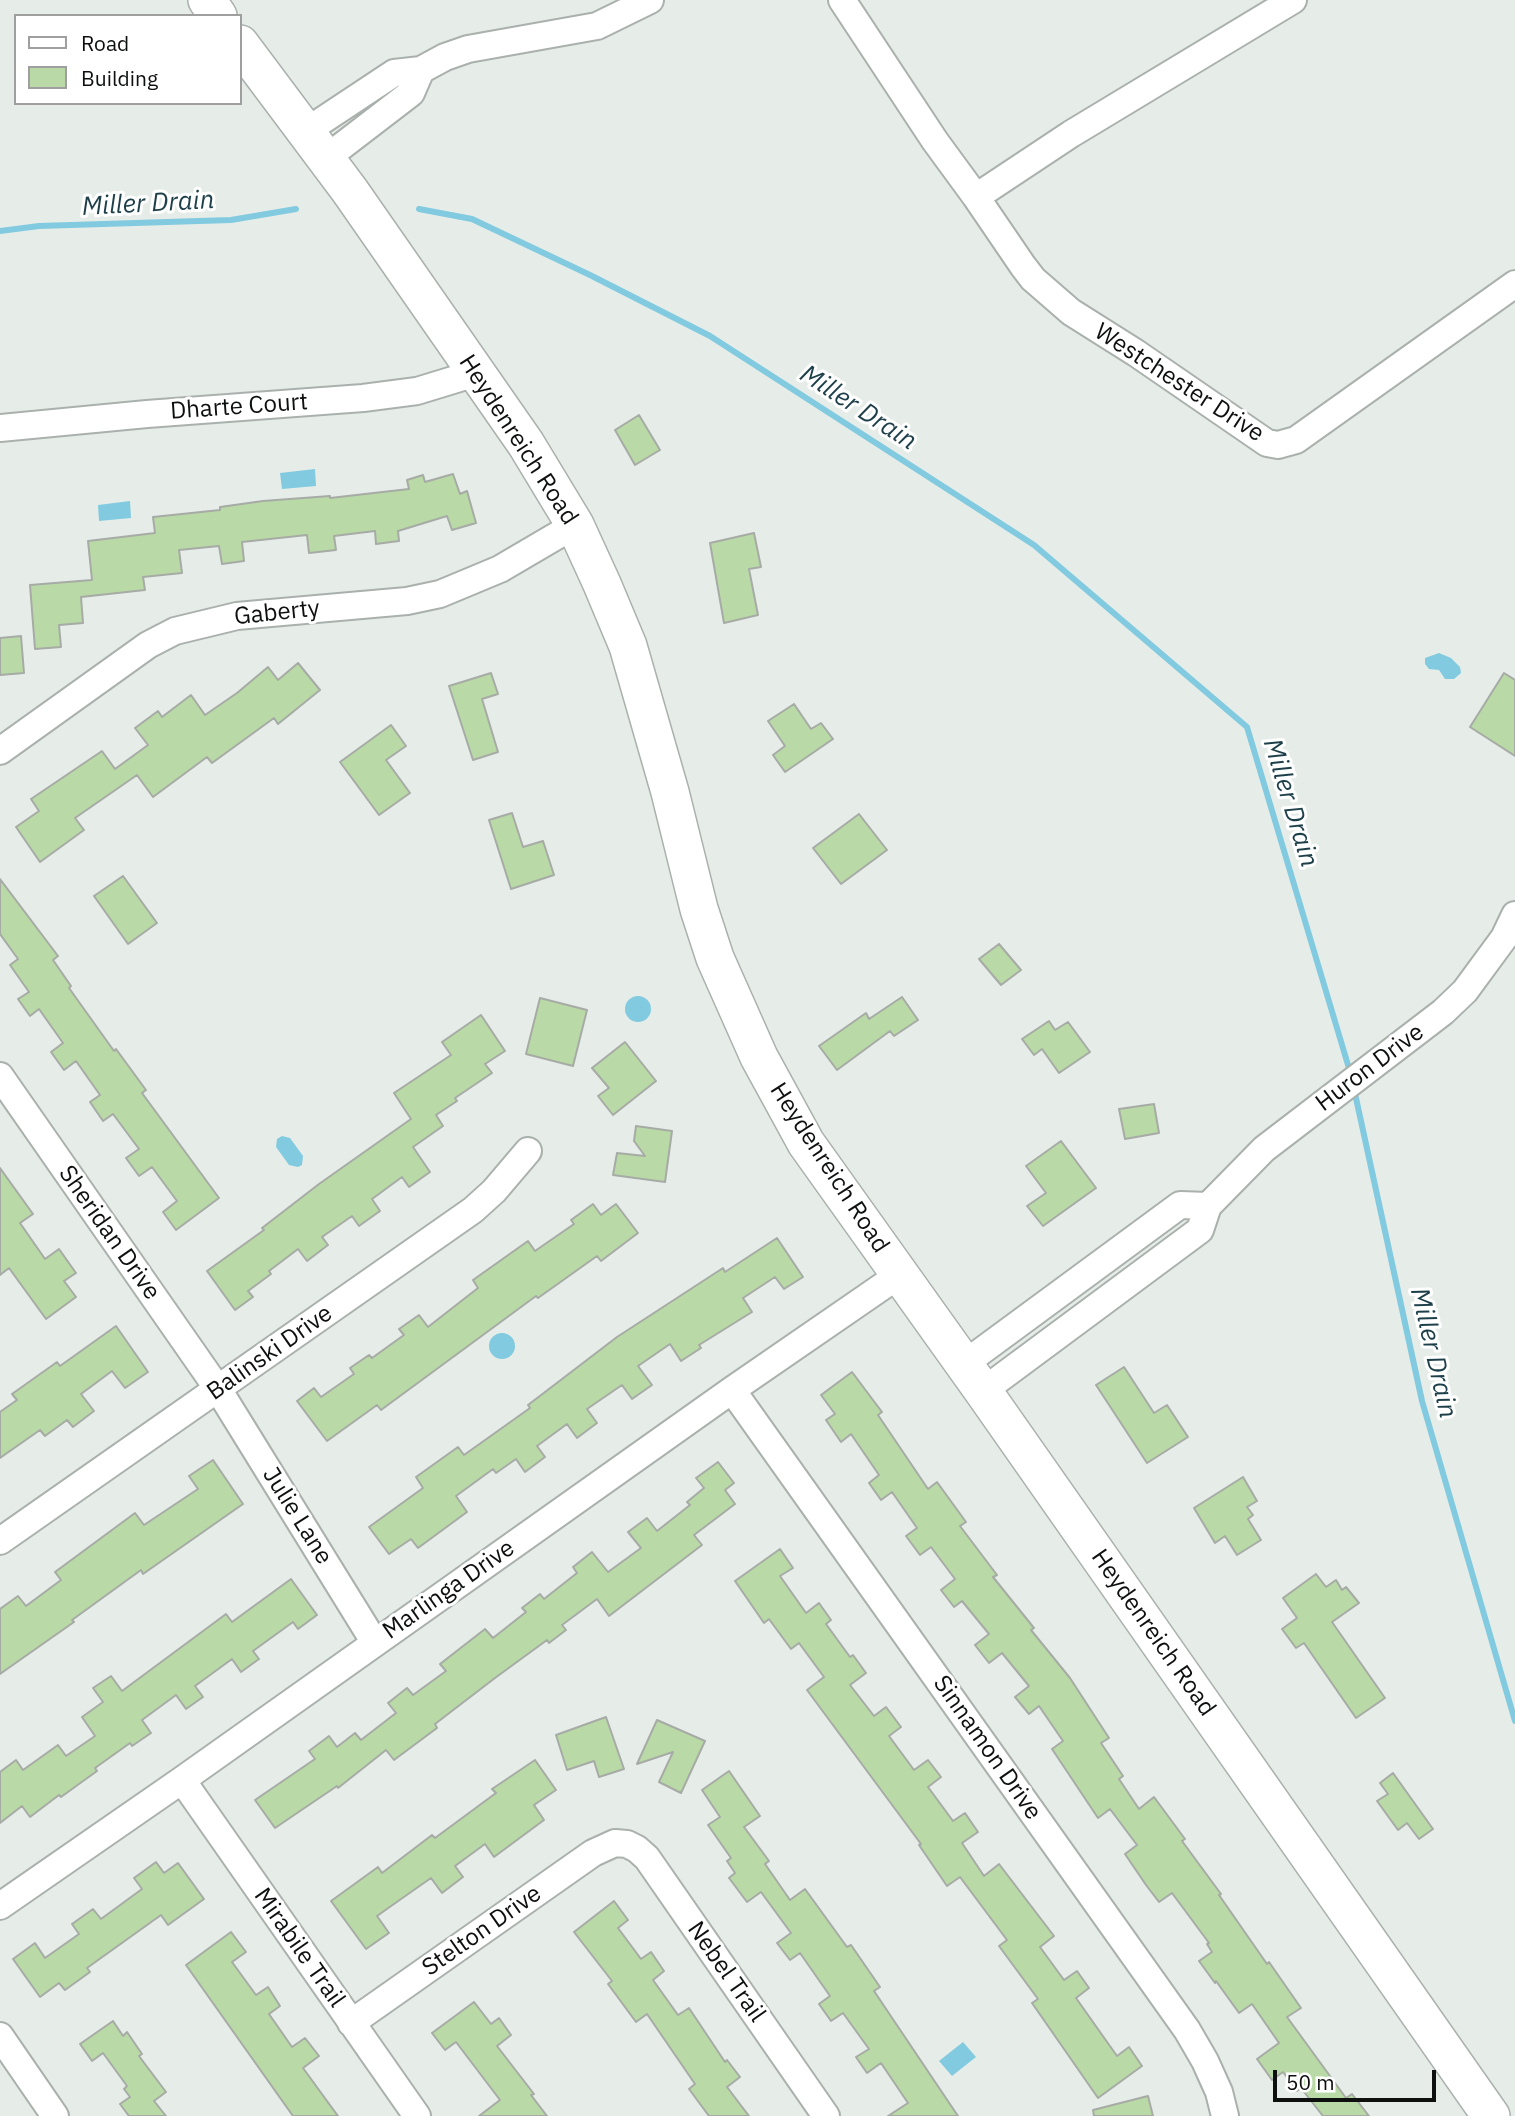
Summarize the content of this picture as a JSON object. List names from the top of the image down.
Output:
{
  "streets": {
    "street": [
      "Westchester Drive",
      "Dharte Court",
      "Heydenreich Road",
      "Gaberty",
      "Huron Drive",
      "Sheridan Drive",
      "Balinski Drive",
      "Julie Lane",
      "Marlinga Drive",
      "Sinnamon Drive",
      "Stelton Drive",
      "Mirabile Trail",
      "Nebel Trail"
    ]
  },
  "crossings": [
    ["Dharte Court", "Heydenreich Road"],
    ["Heydenreich Road", "Gaberty"],
    ["Heydenreich Road", "Huron Drive"],
    ["Heydenreich Road", "Marlinga Drive"],
    ["Sheridan Drive", "Balinski Drive"],
    ["Sheridan Drive", "Julie Lane"],
    ["Balinski Drive", "Julie Lane"],
    ["Julie Lane", "Marlinga Drive"],
    ["Marlinga Drive", "Sinnamon Drive"],
    ["Marlinga Drive", "Mirabile Trail"],
    ["Stelton Drive", "Mirabile Trail"],
    ["Stelton Drive", "Nebel Trail"]
  ],
  "water": ["Miller Drain"],
  "legend": ["Road", "Building"],
  "scale_bar": "50 m"
}
